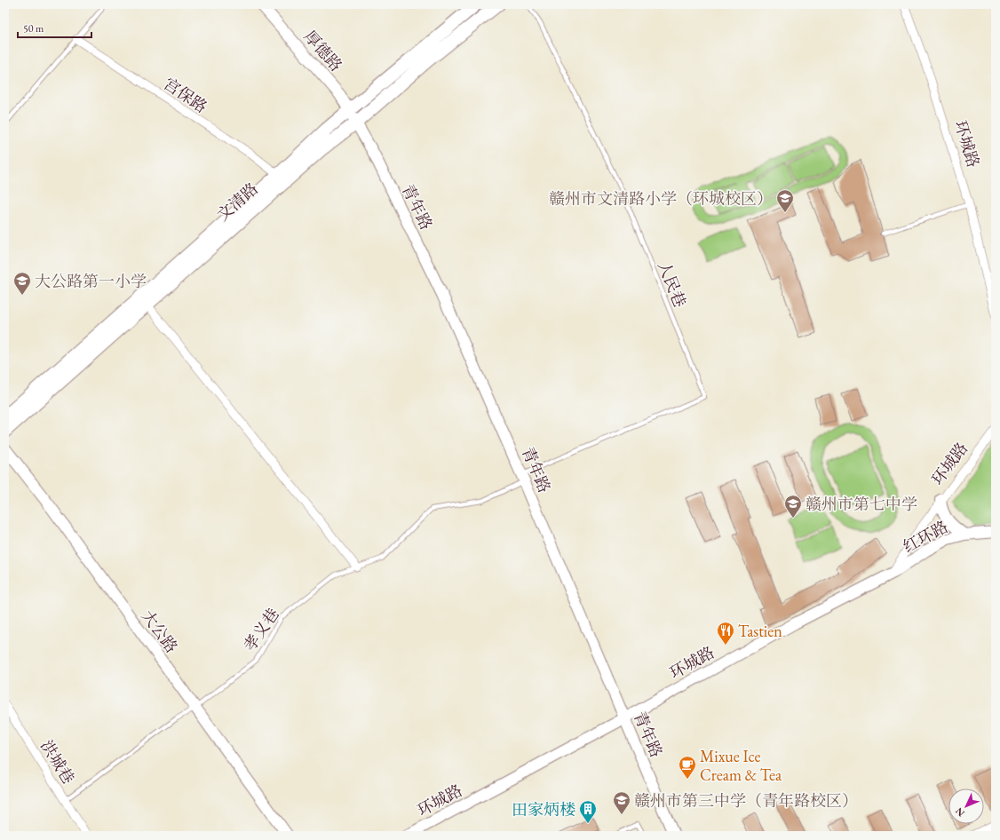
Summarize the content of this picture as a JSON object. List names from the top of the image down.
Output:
{
  "streets": {
    "main road": ["文清路"],
    "street": [
      "厚德路",
      "宫保路",
      "环城路",
      "青年路",
      "红环路",
      "大公路",
      "洪城巷"
    ],
    "lane": ["人民巷", "孝义巷"]
  },
  "crossings": [
    ["厚德路", "文清路"],
    ["厚德路", "青年路"],
    ["宫保路", "文清路"],
    ["环城路", "青年路"],
    ["环城路", "红环路"],
    ["文清路", "青年路"],
    ["青年路", "人民巷"],
    ["青年路", "孝义巷"],
    ["人民巷", "孝义巷"],
    ["孝义巷", "大公路"],
    ["孝义巷", "洪城巷"]
  ],
  "places": {
    "school or university": [
      "赣州市文清路小学（环城校区）",
      "大公路第一小学",
      "赣州市第七中学",
      "赣州市第三中学（青年路校区）"
    ],
    "restaurant": ["Tastien"],
    "cafe": ["Mixue Ice Cream & Tea"],
    "building": ["田家炳楼"]
  },
  "scale_bar": "50 m",
  "north": "bottom left"
}
